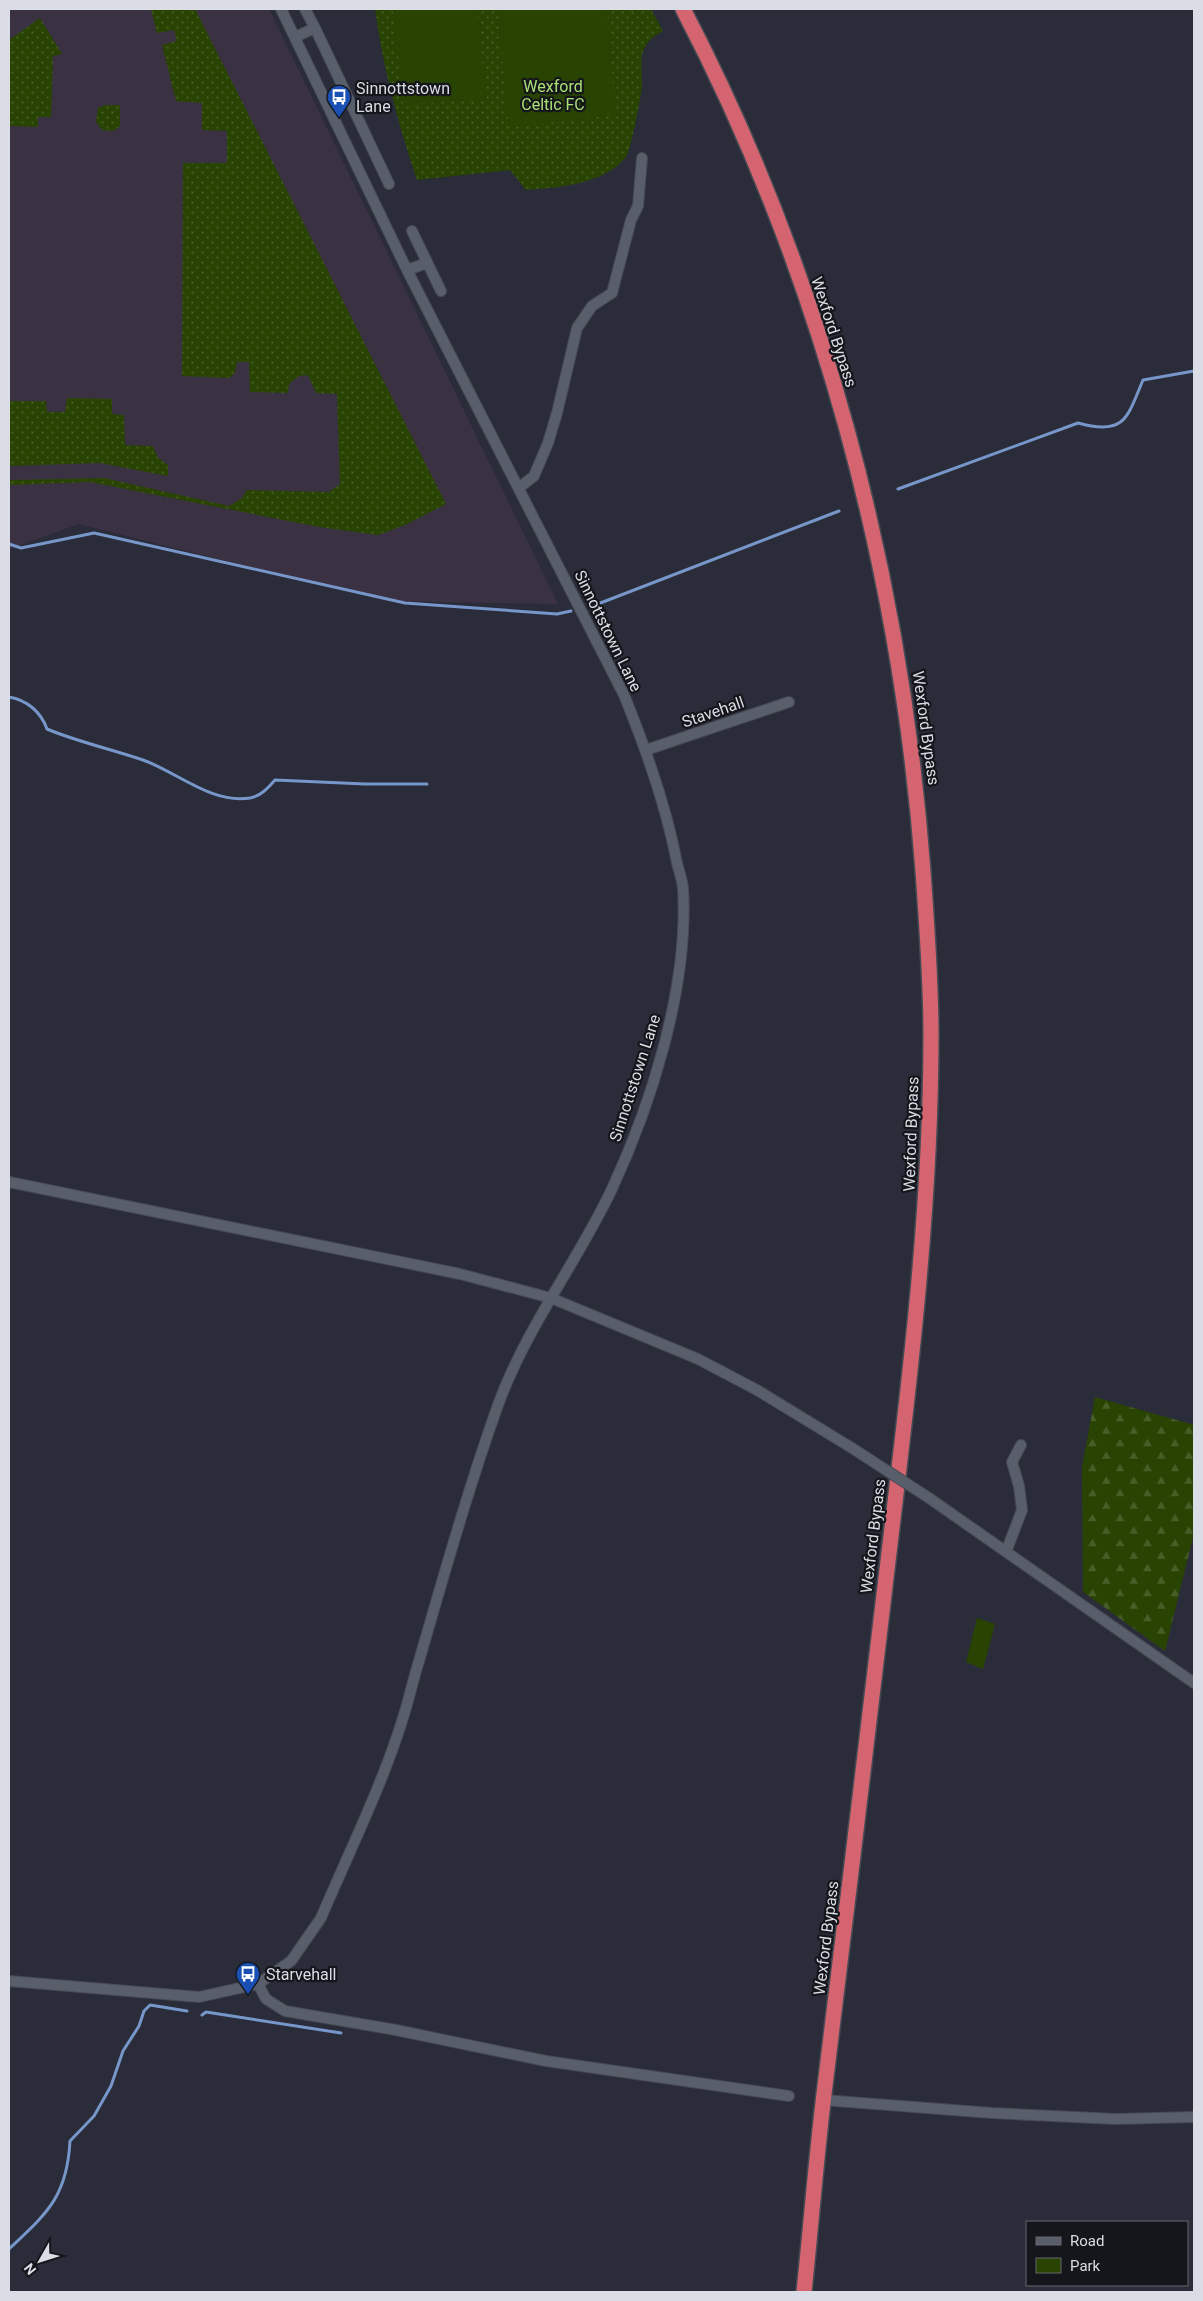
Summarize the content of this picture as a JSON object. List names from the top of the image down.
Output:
{
  "streets": {
    "highway": ["Wexford Bypass"],
    "street": ["Sinnottstown Lane", "Stavehall"]
  },
  "crossings": [
    ["Sinnottstown Lane", "Stavehall"]
  ],
  "parks": ["Wexford Celtic FC"],
  "places": {
    "bus stop": ["Sinnottstown Lane", "Starvehall"]
  },
  "legend": ["Road", "Park"],
  "north": "bottom left"
}
